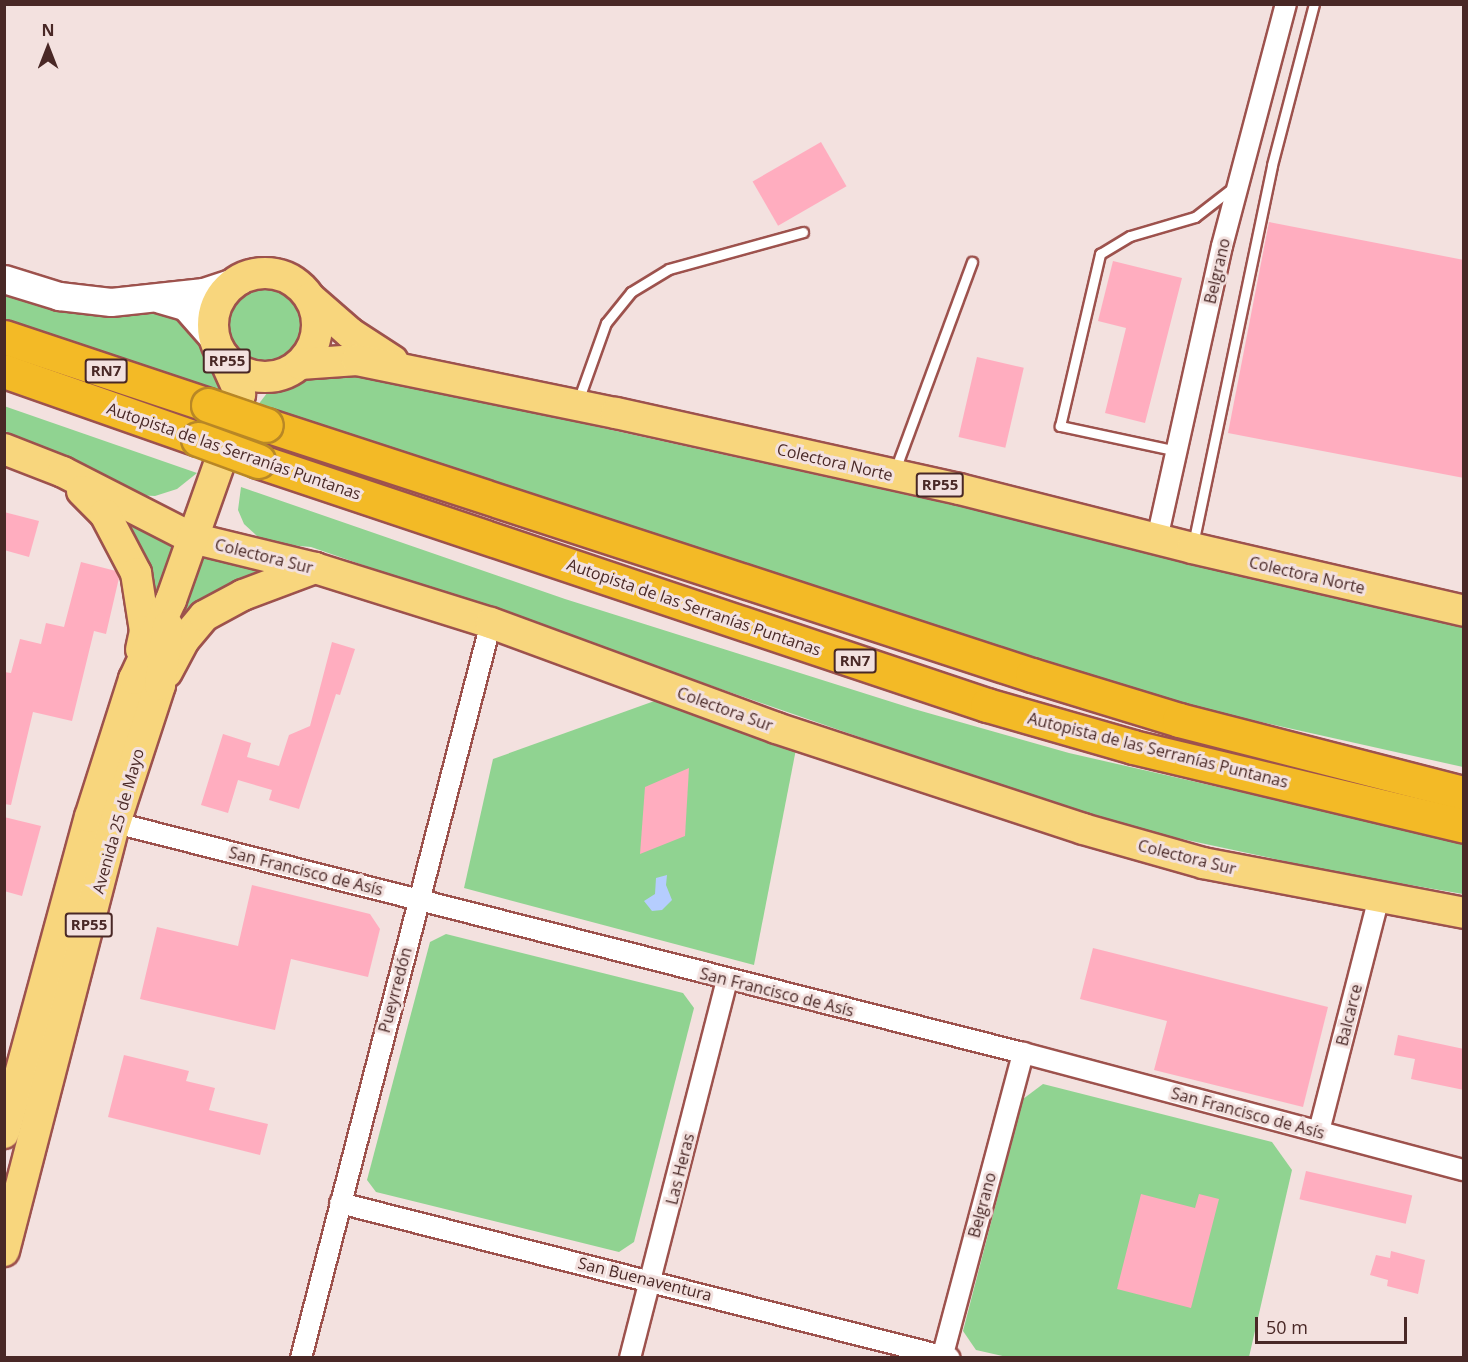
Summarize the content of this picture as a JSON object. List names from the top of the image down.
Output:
{
  "streets": {
    "highway": ["RN7", "Autopista de las Serranías Puntanas"],
    "main road": [
      "RP55",
      "Colectora Norte",
      "Colectora Sur",
      "Avenida 25 de Mayo"
    ],
    "street": [
      "Belgrano",
      "San Francisco de Asís",
      "Pueyrredón",
      "Balcarce",
      "Las Heras",
      "San Buenaventura"
    ]
  },
  "crossings": [
    ["Belgrano", "Colectora Norte"],
    ["Belgrano", "San Francisco de Asís"],
    ["Belgrano", "San Buenaventura"],
    ["RP55", "Colectora Norte"],
    ["RP55", "Avenida 25 de Mayo"],
    ["Colectora Norte", "Avenida 25 de Mayo"],
    ["Colectora Sur", "Avenida 25 de Mayo"],
    ["Colectora Sur", "Pueyrredón"],
    ["Colectora Sur", "Balcarce"],
    ["Avenida 25 de Mayo", "San Francisco de Asís"],
    ["San Francisco de Asís", "Pueyrredón"],
    ["San Francisco de Asís", "Balcarce"],
    ["San Francisco de Asís", "Las Heras"],
    ["Pueyrredón", "San Buenaventura"],
    ["Las Heras", "San Buenaventura"]
  ],
  "scale_bar": "50 m",
  "north": "top"
}
